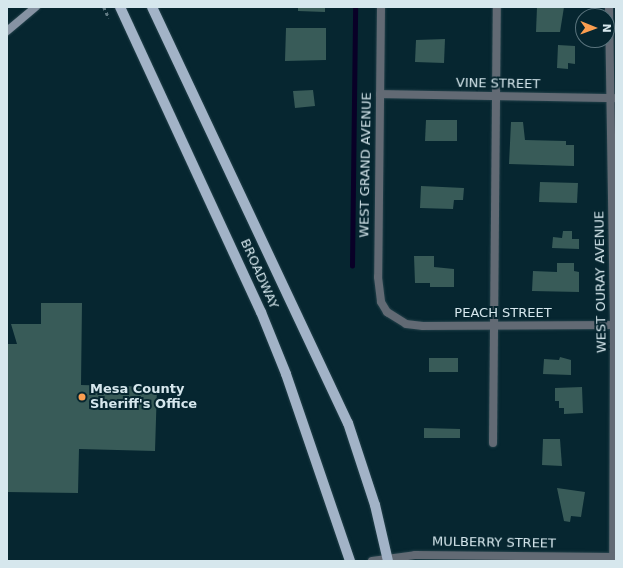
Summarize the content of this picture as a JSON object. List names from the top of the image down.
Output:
{
  "streets": {
    "main road": ["BROADWAY"],
    "street": [
      "VINE STREET",
      "WEST GRAND AVENUE",
      "WEST OURAY AVENUE",
      "PEACH STREET",
      "MULBERRY STREET"
    ]
  },
  "crossings": [
    ["VINE STREET", "WEST GRAND AVENUE"],
    ["VINE STREET", "WEST OURAY AVENUE"],
    ["WEST GRAND AVENUE", "PEACH STREET"],
    ["BROADWAY", "MULBERRY STREET"],
    ["WEST OURAY AVENUE", "PEACH STREET"],
    ["WEST OURAY AVENUE", "MULBERRY STREET"]
  ],
  "places": ["Mesa County Sheriff's Office"],
  "north": "right"
}
